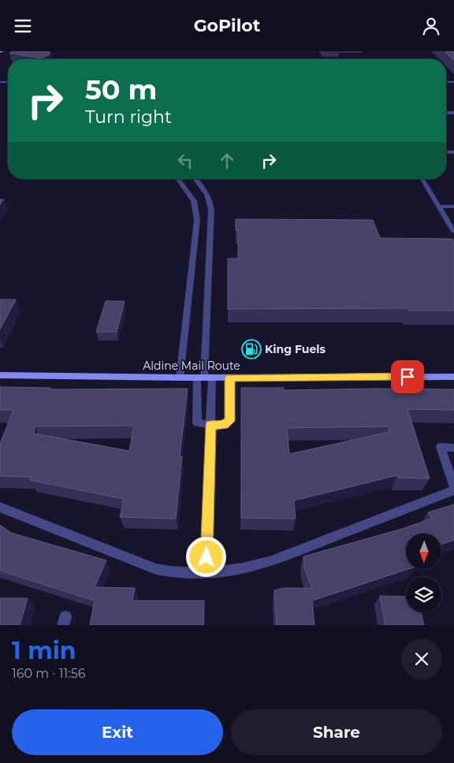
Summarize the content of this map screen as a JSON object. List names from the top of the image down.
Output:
{
  "streets": {
    "main road": ["Aldine Mail Route"]
  },
  "places": {
    "fuel station": ["King Fuels"]
  },
  "north": "bottom",
  "page": {
    "header": "GoPilot",
    "turn": ["50 m", "Turn right"],
    "heading": ["1 min", "160 m · 11:56"],
    "buttons": ["Exit", "Share"]
  }
}
